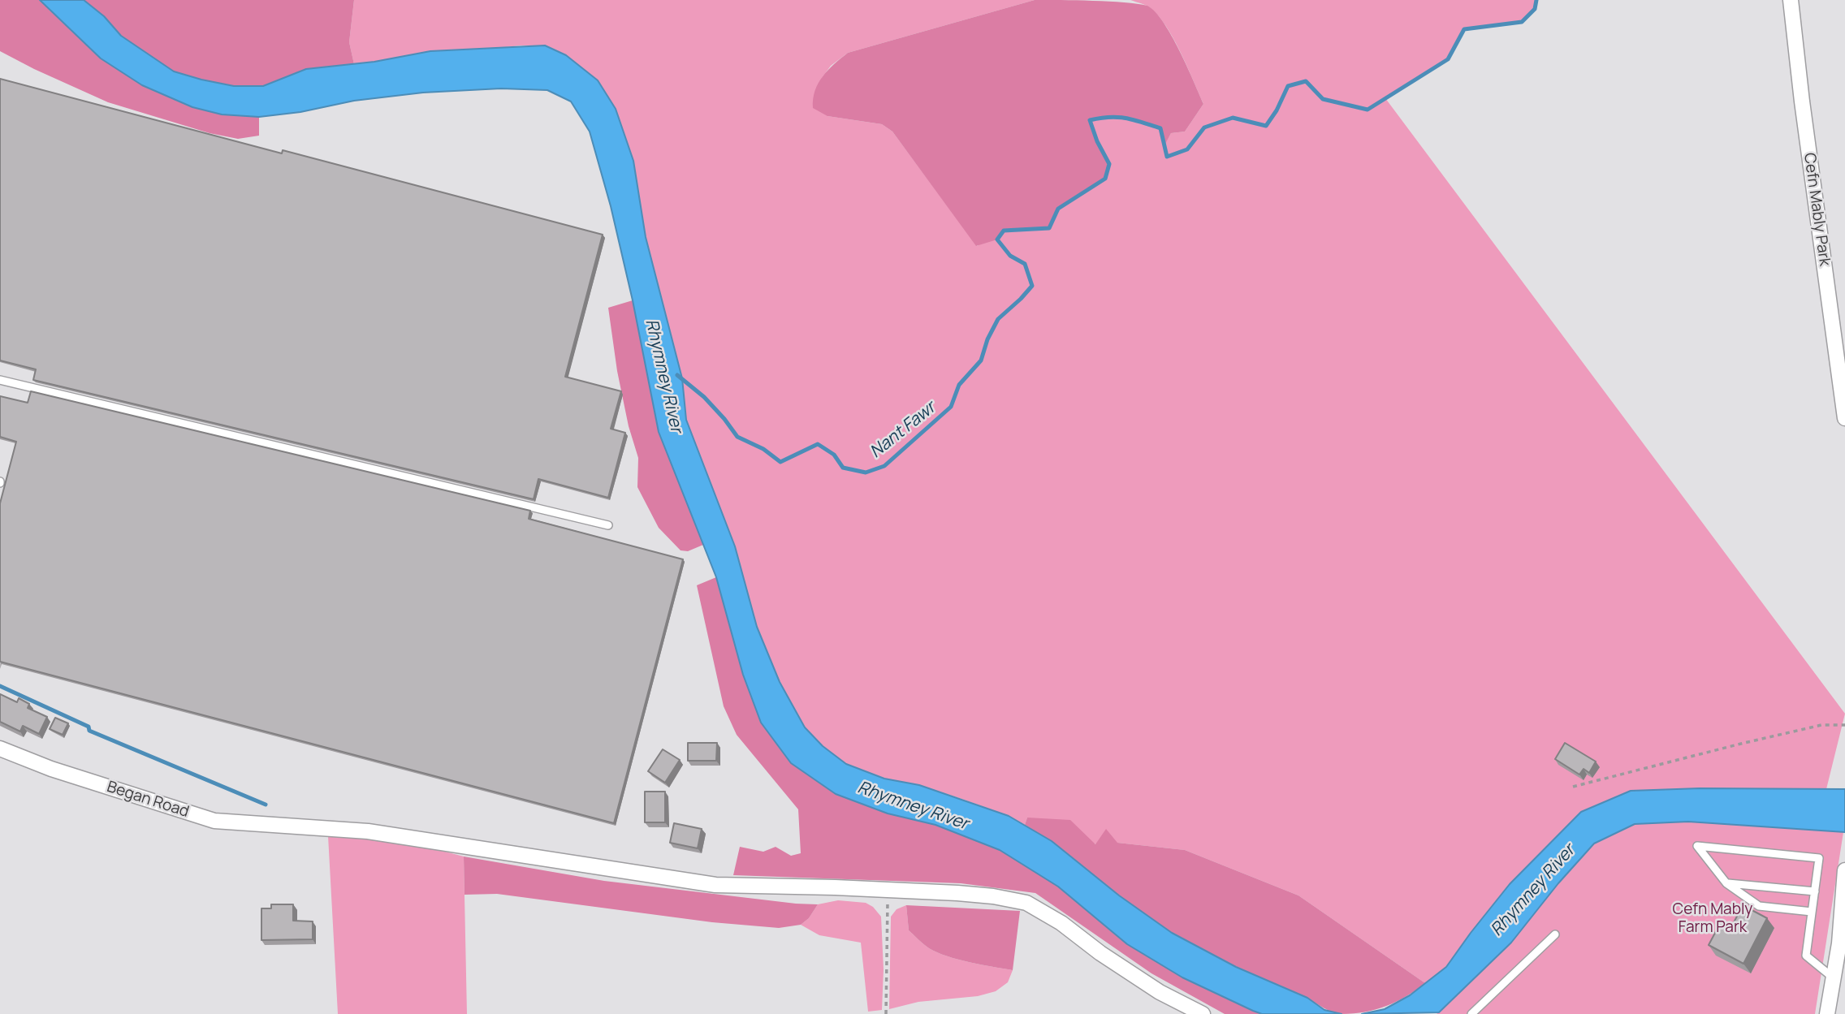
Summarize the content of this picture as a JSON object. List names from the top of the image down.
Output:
{
  "streets": {
    "street": ["Cefn Mably Park", "Began Road"]
  },
  "water": ["Rhymney River", "Nant Fawr"],
  "parks": ["Cefn Mably Farm Park"]
}
